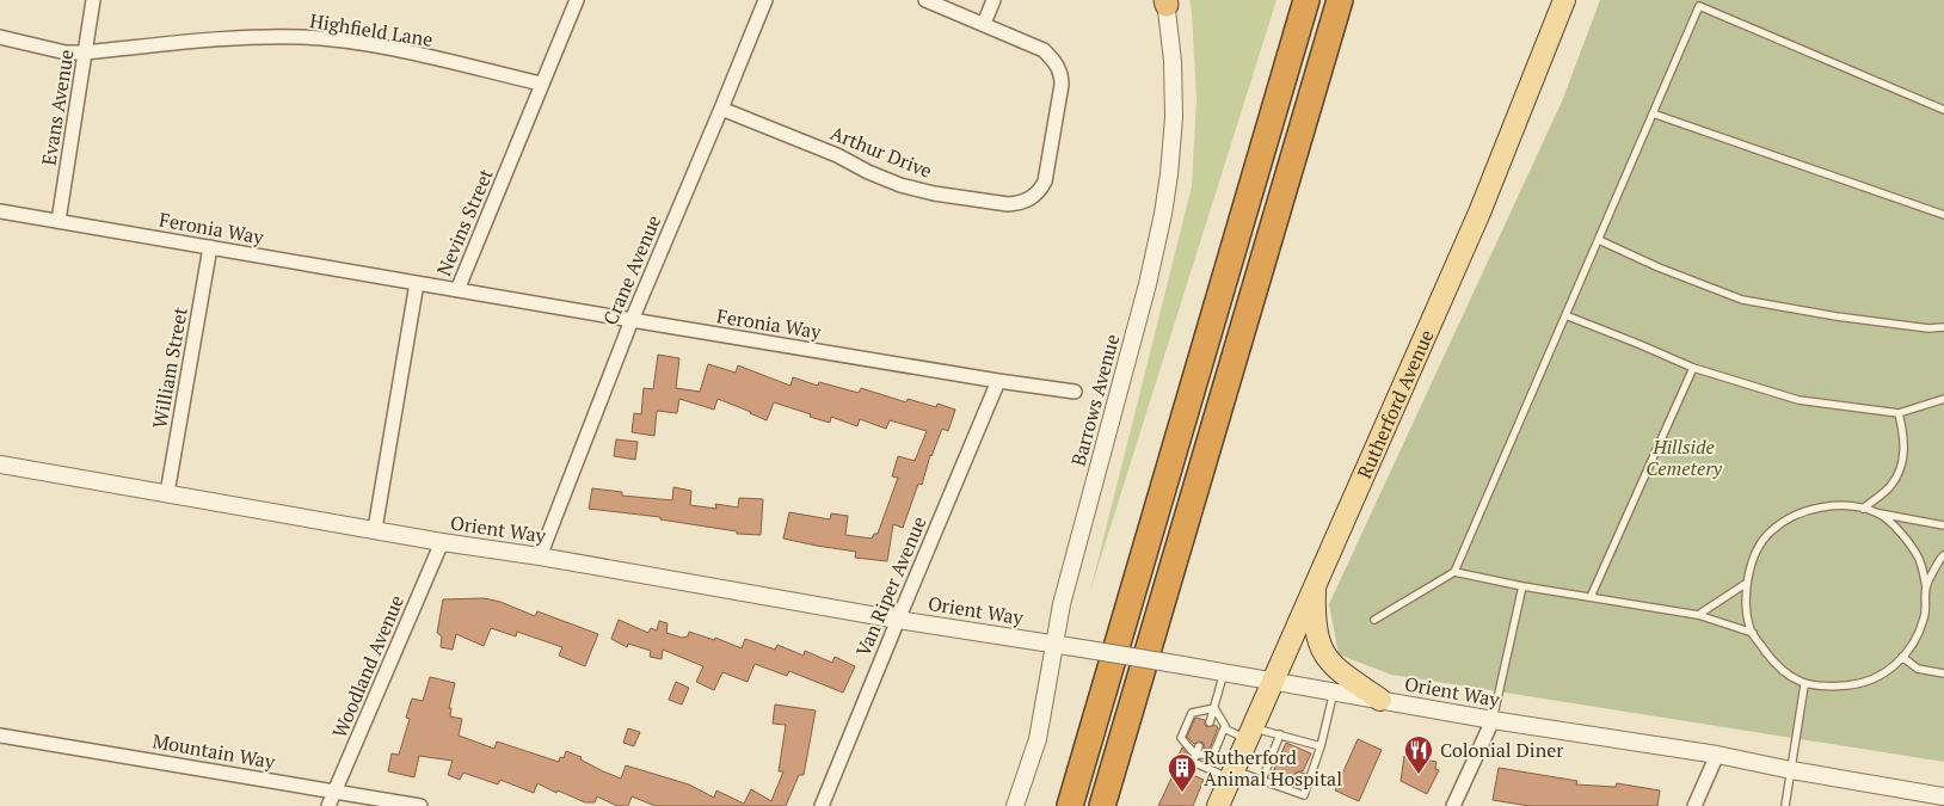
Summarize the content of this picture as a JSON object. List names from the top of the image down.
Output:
{
  "streets": {
    "main road": ["Rutherford Avenue"],
    "street": [
      "Highfield Lane",
      "Evans Avenue",
      "Arthur Drive",
      "Nevins Street",
      "Feronia Way",
      "Crane Avenue",
      "William Street",
      "Barrows Avenue",
      "Orient Way",
      "Van Riper Avenue",
      "Woodland Avenue",
      "Mountain Way"
    ]
  },
  "crossings": [
    ["Highfield Lane", "Evans Avenue"],
    ["Highfield Lane", "Nevins Street"],
    ["Evans Avenue", "Feronia Way"],
    ["Arthur Drive", "Crane Avenue"],
    ["Nevins Street", "Feronia Way"],
    ["Nevins Street", "Orient Way"],
    ["Feronia Way", "Crane Avenue"],
    ["Feronia Way", "William Street"],
    ["Feronia Way", "Van Riper Avenue"],
    ["Crane Avenue", "Orient Way"],
    ["William Street", "Orient Way"],
    ["Barrows Avenue", "Orient Way"],
    ["Rutherford Avenue", "Orient Way"],
    ["Orient Way", "Van Riper Avenue"],
    ["Orient Way", "Woodland Avenue"],
    ["Woodland Avenue", "Mountain Way"]
  ],
  "parks": ["Hillside Cemetery"],
  "places": {
    "restaurant": ["Colonial Diner"],
    "building": ["Rutherford Animal Hospital"]
  }
}
